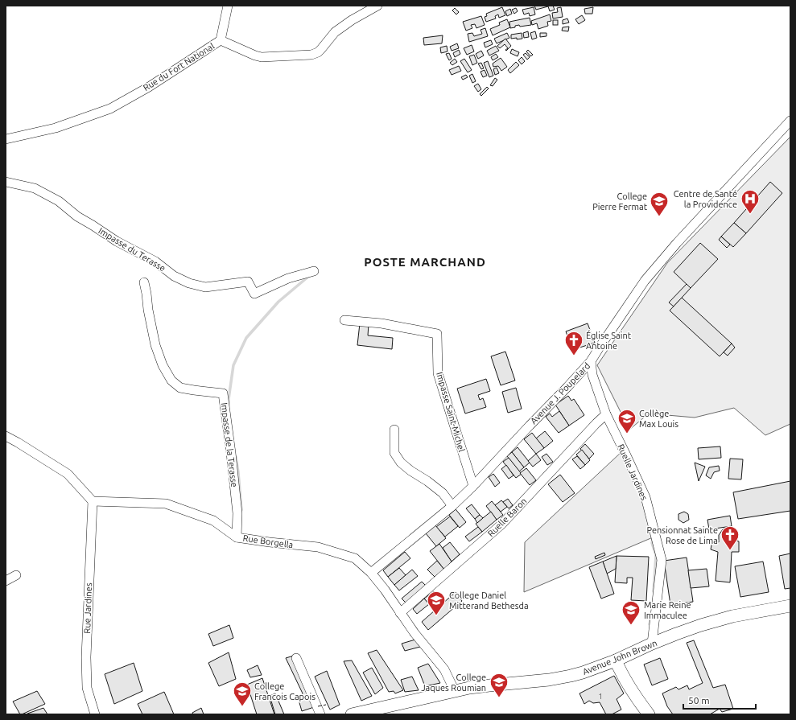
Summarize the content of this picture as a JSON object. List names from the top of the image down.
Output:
{
  "streets": {
    "main road": ["Avenue John Brown"],
    "street": [
      "Rue du Fort National",
      "Impasse du Terasse",
      "Avenue J. Poupelard",
      "Impasse Saint-Michel",
      "Impasse de la Terasse",
      "Ruelle Jardines",
      "Ruelle Baron",
      "Rue Borgella",
      "Rue Jardines"
    ]
  },
  "crossings": [
    ["Avenue J. Poupelard", "Impasse Saint-Michel"],
    ["Avenue J. Poupelard", "Ruelle Jardines"],
    ["Avenue J. Poupelard", "Rue Borgella"],
    ["Impasse de la Terasse", "Rue Borgella"],
    ["Ruelle Jardines", "Ruelle Baron"],
    ["Ruelle Jardines", "Avenue John Brown"],
    ["Ruelle Baron", "Rue Borgella"],
    ["Rue Borgella", "Rue Jardines"],
    ["Rue Borgella", "Avenue John Brown"]
  ],
  "districts": ["POSTE MARCHAND"],
  "places": {
    "hospital": ["Centre de Santé la Providence"],
    "school or university": [
      "College Pierre Fermat",
      "Collège Max Louis",
      "College Daniel Mitterand Bethesda",
      "Marie Reine Immaculee",
      "College Jaques Roumian",
      "College Francois Capois"
    ],
    "church": ["Église Saint Antoine", "Pensionnat Sainte Rose de Lima"]
  },
  "house_numbers": ["1"],
  "scale_bar": "50 m"
}
